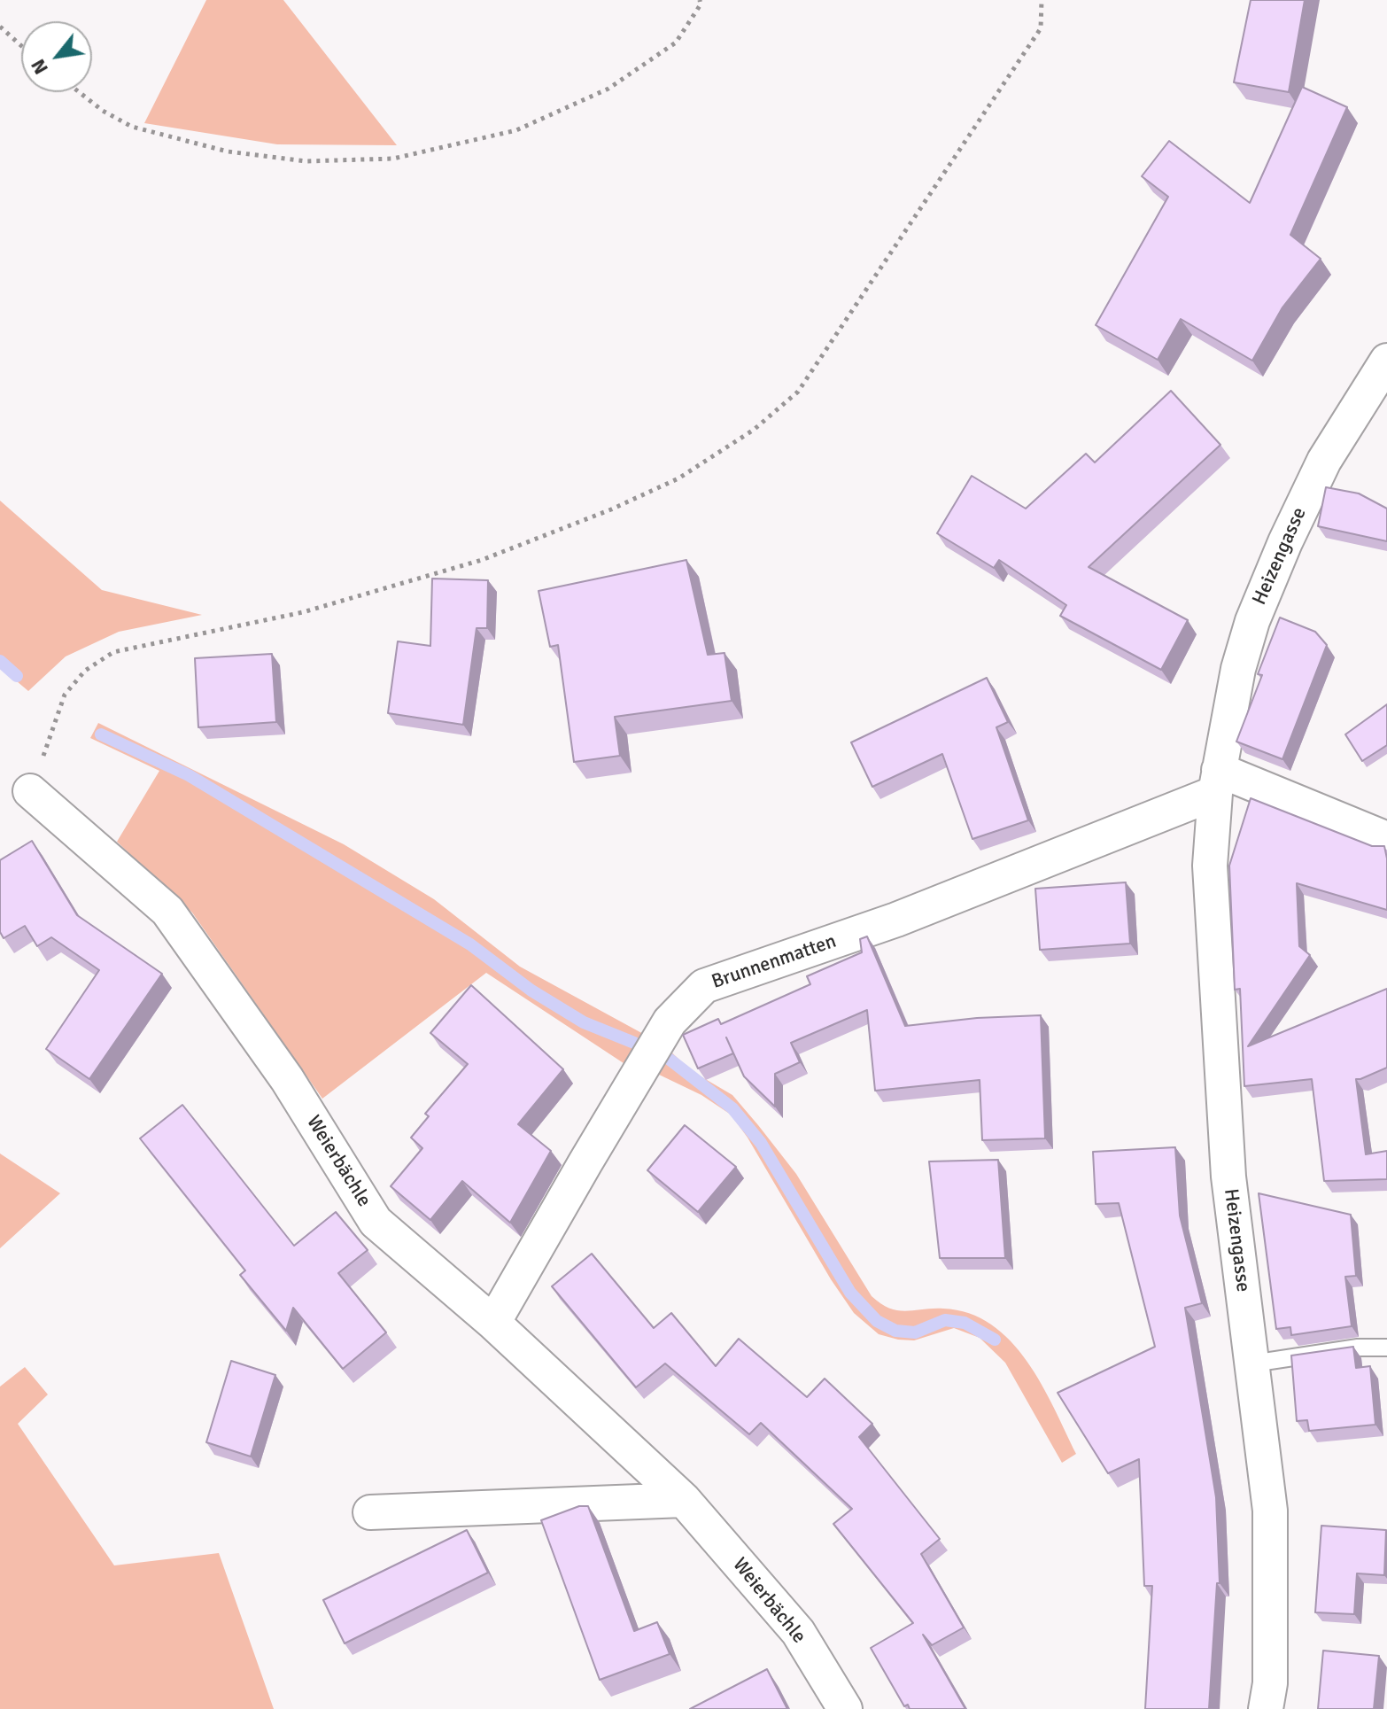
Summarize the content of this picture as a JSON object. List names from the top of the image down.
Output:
{
  "streets": {
    "street": ["Heizengasse", "Brunnenmatten", "Weierbächle"]
  },
  "crossings": [
    ["Heizengasse", "Brunnenmatten"],
    ["Brunnenmatten", "Weierbächle"]
  ],
  "north": "bottom left"
}
